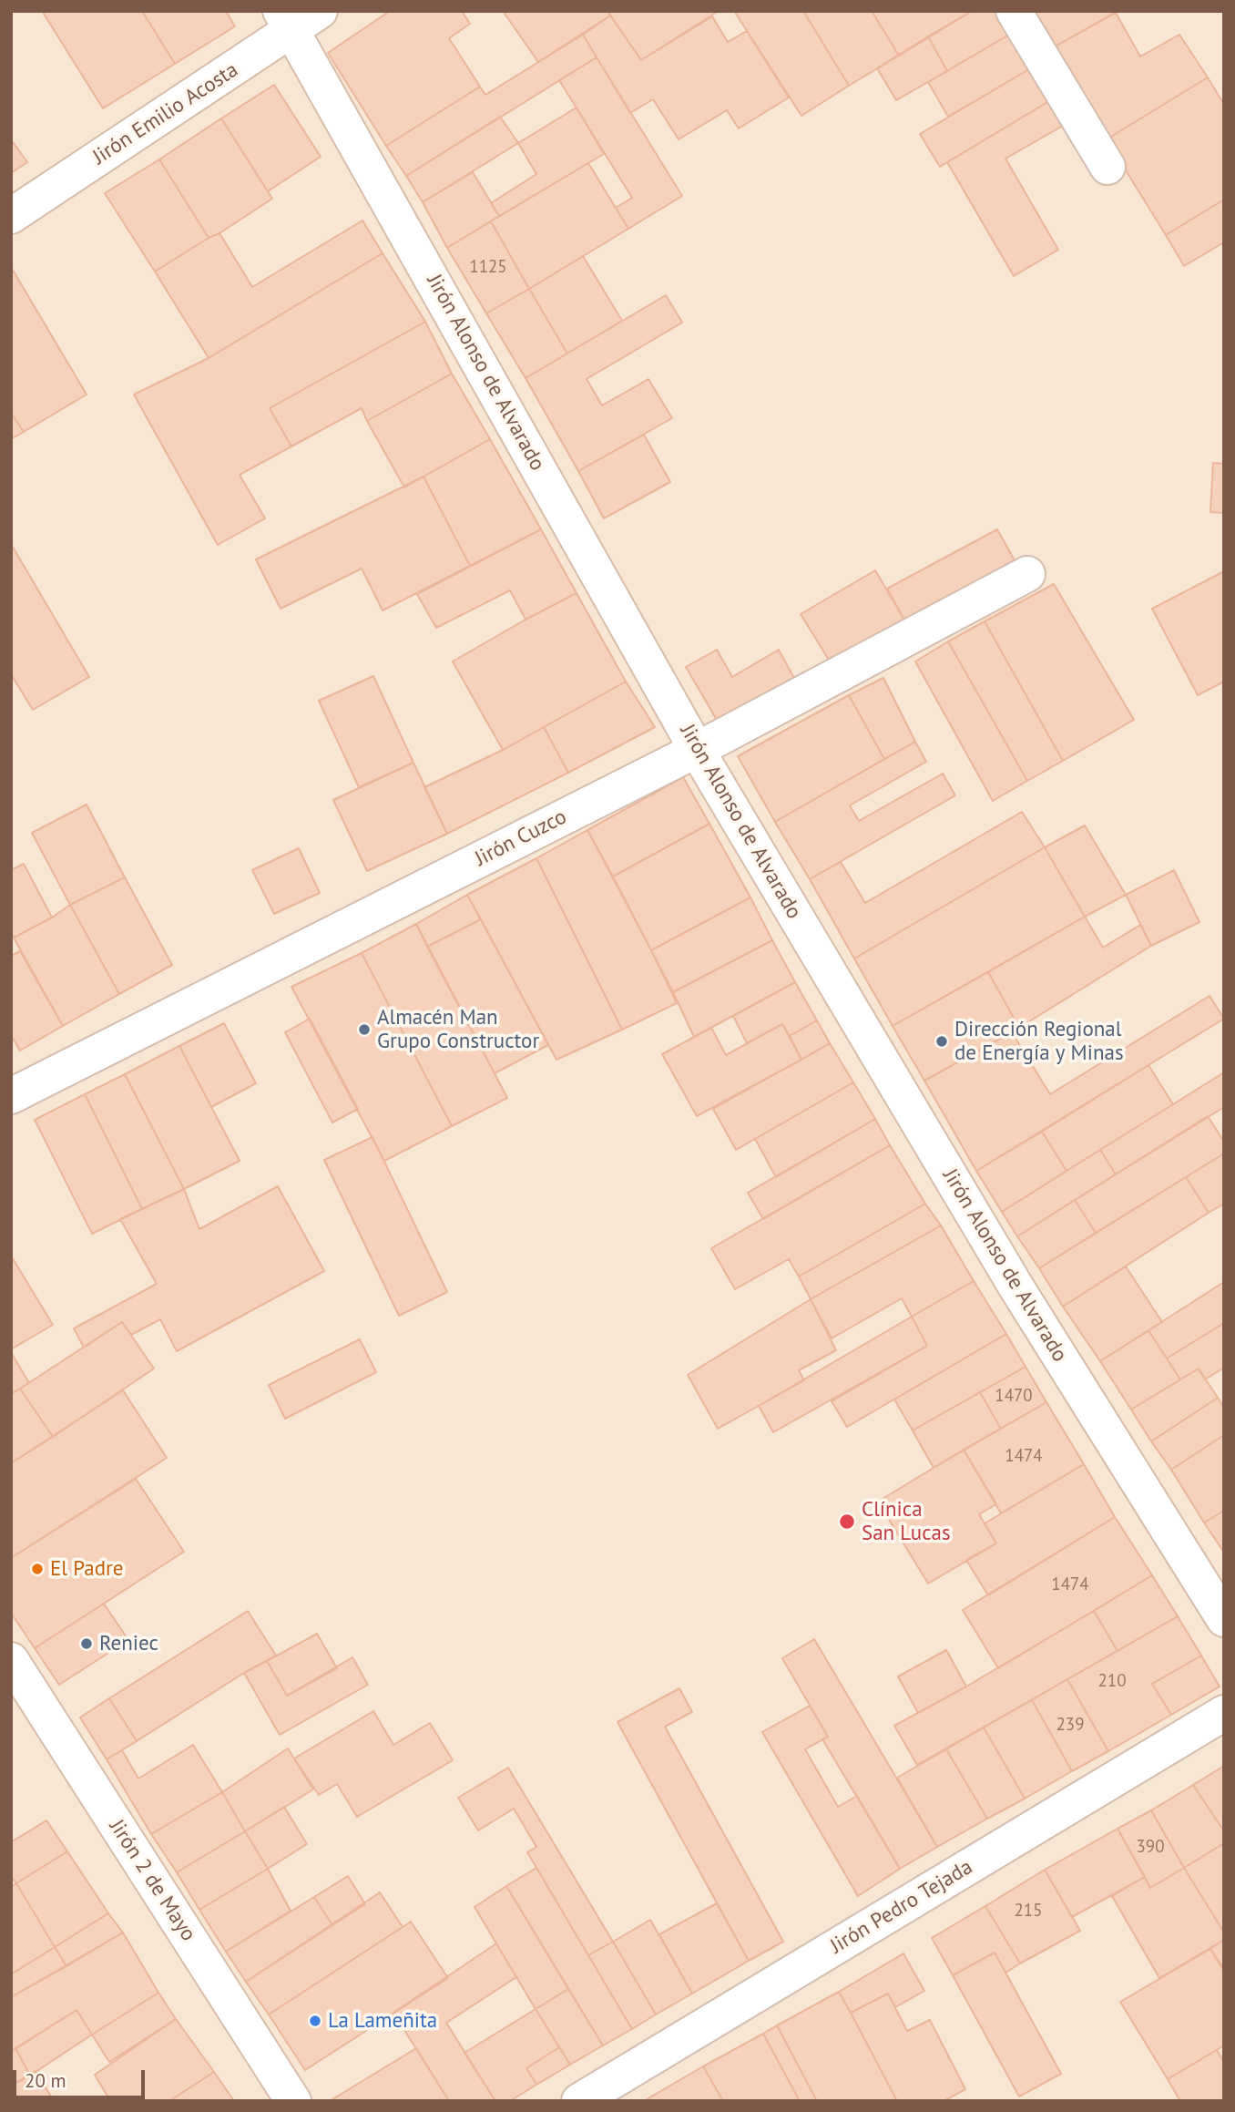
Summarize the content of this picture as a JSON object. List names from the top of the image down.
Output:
{
  "streets": {
    "street": [
      "Jirón Emilio Acosta",
      "Jirón Alonso de Alvarado",
      "Jirón Cuzco",
      "Jirón 2 de Mayo",
      "Jirón Pedro Tejada"
    ]
  },
  "crossings": [
    ["Jirón Emilio Acosta", "Jirón Alonso de Alvarado"],
    ["Jirón Alonso de Alvarado", "Jirón Cuzco"]
  ],
  "places": [
    "Almacén Man Grupo Constructor",
    "Dirección Regional de Energía y Minas",
    "Clínica San Lucas",
    "El Padre",
    "Reniec",
    "La Lameñita"
  ],
  "house_numbers": [
    "1125",
    "1470",
    "1474",
    "1474",
    "210",
    "239",
    "390",
    "215"
  ],
  "scale_bar": "20 m"
}
